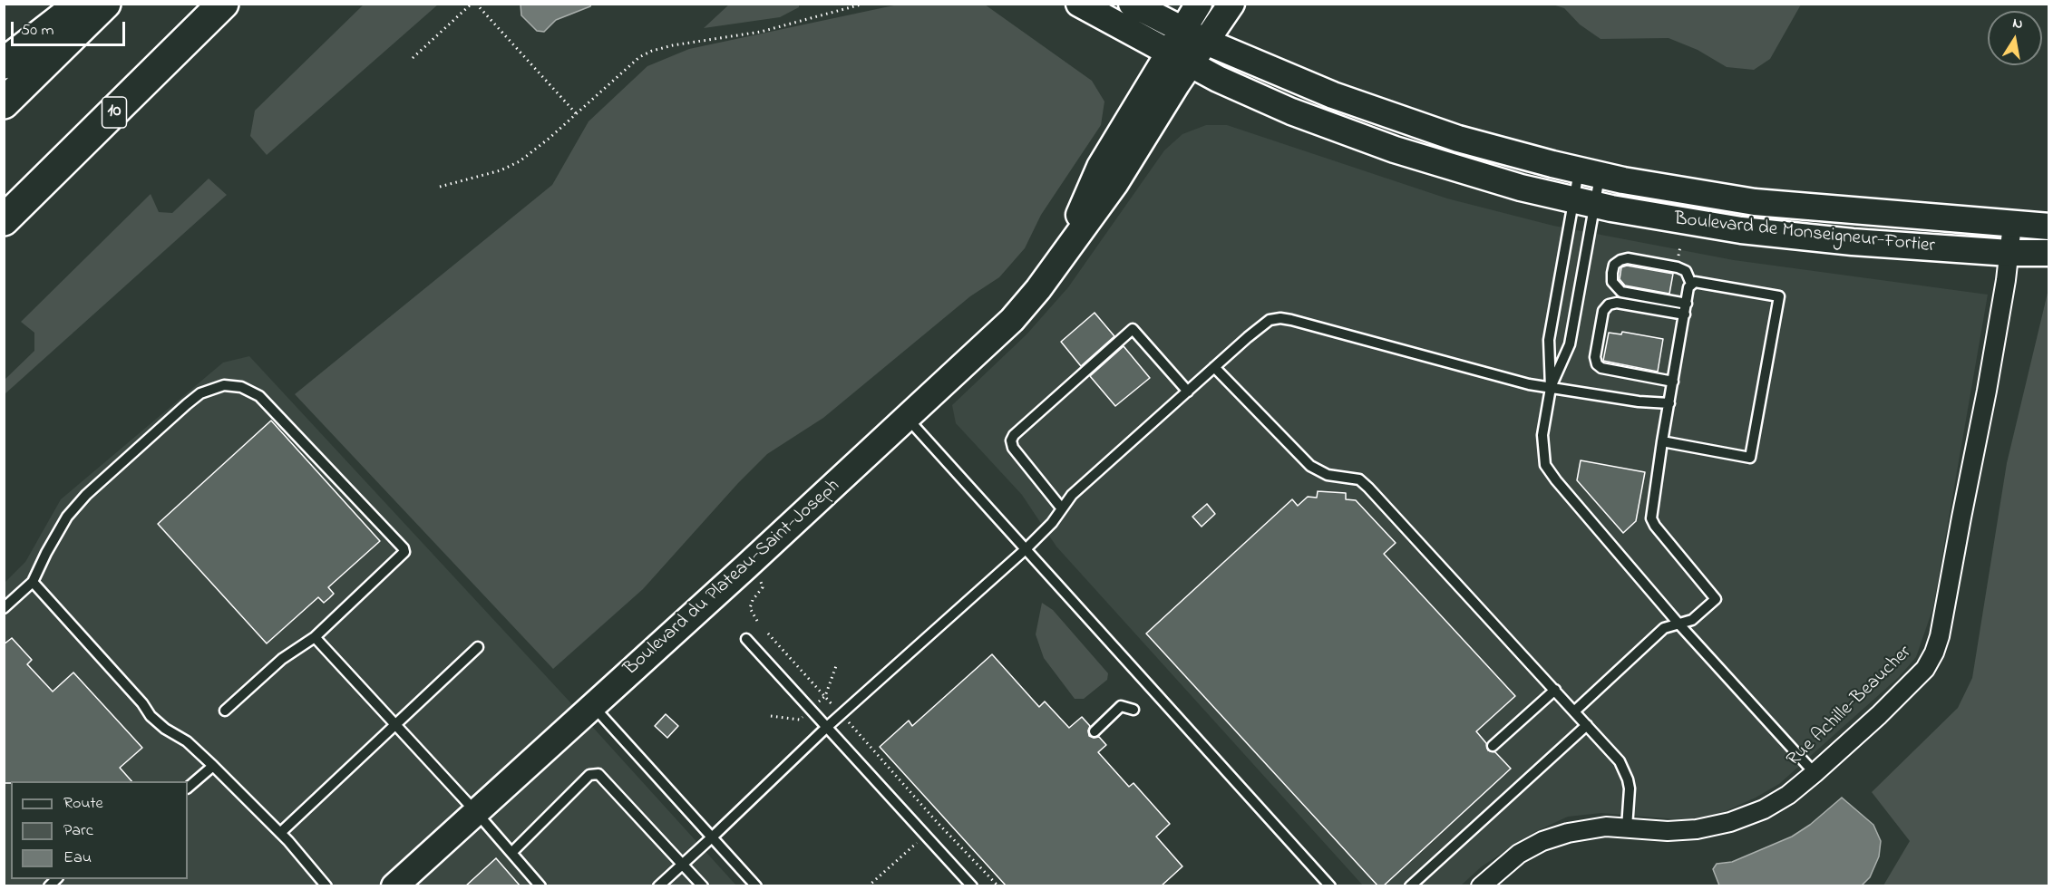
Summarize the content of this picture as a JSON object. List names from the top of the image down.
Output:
{
  "streets": {
    "highway": ["10"],
    "main road": ["Boulevard de Monseigneur-Fortier", "Boulevard du Plateau-Saint-Joseph"],
    "street": ["Rue Achille-Beaucher"]
  },
  "crossings": [
    ["Boulevard de Monseigneur-Fortier", "Boulevard du Plateau-Saint-Joseph"],
    ["Boulevard de Monseigneur-Fortier", "Rue Achille-Beaucher"]
  ],
  "legend": ["Route", "Parc", "Eau"],
  "scale_bar": "50 m",
  "north": "top"
}
